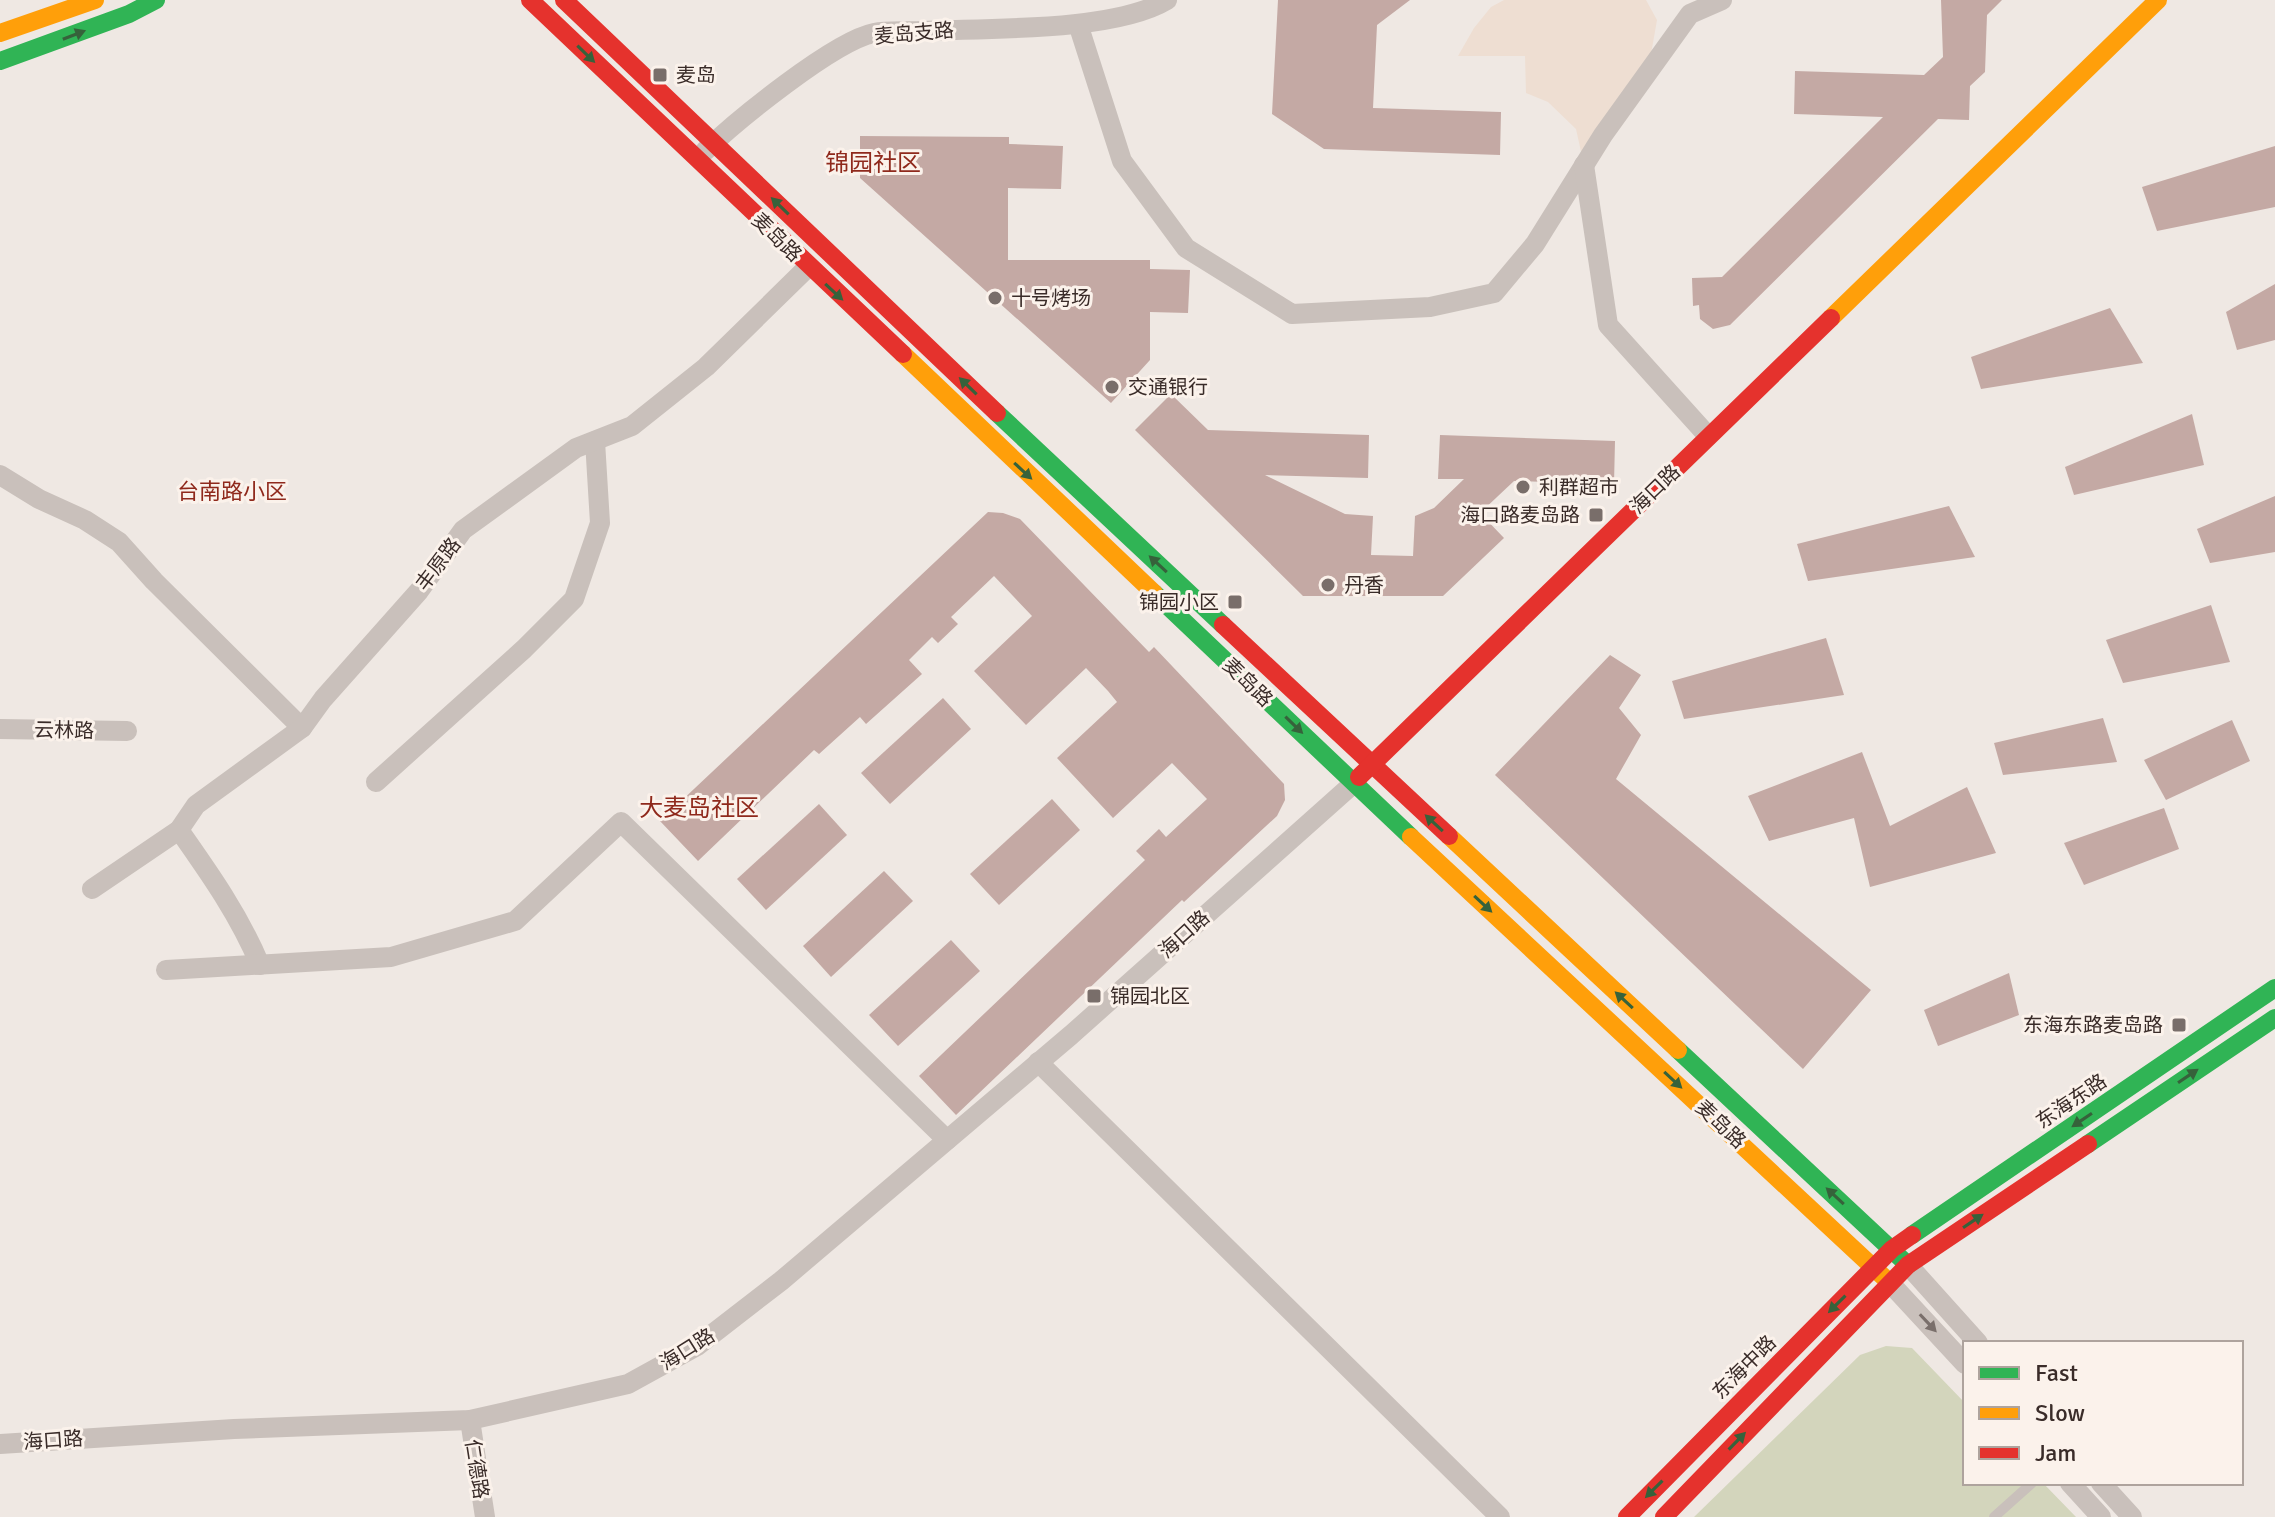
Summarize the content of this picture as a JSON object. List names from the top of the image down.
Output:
{
  "streets": {
    "main road": [
      "麦岛路",
      "海口路",
      "东海东路",
      "东海中路"
    ],
    "street": [
      "麦岛支路",
      "丰原路",
      "云林路",
      "仁德路"
    ]
  },
  "crossings": [
    ["麦岛支路", "麦岛路"],
    ["麦岛路", "海口路"],
    ["麦岛路", "丰原路"],
    ["麦岛路", "东海东路"],
    ["麦岛路", "东海中路"],
    ["海口路", "仁德路"],
    ["东海东路", "东海中路"]
  ],
  "districts": ["锦园社区", "台南路小区", "大麦岛社区"],
  "places": {
    "transit": [
      "麦岛",
      "海口路麦岛路",
      "锦园小区",
      "锦园北区",
      "东海东路麦岛路"
    ],
    "other": [
      "十号烤场",
      "交通银行",
      "利群超市",
      "丹香"
    ]
  },
  "legend": ["Fast", "Slow", "Jam"]
}
